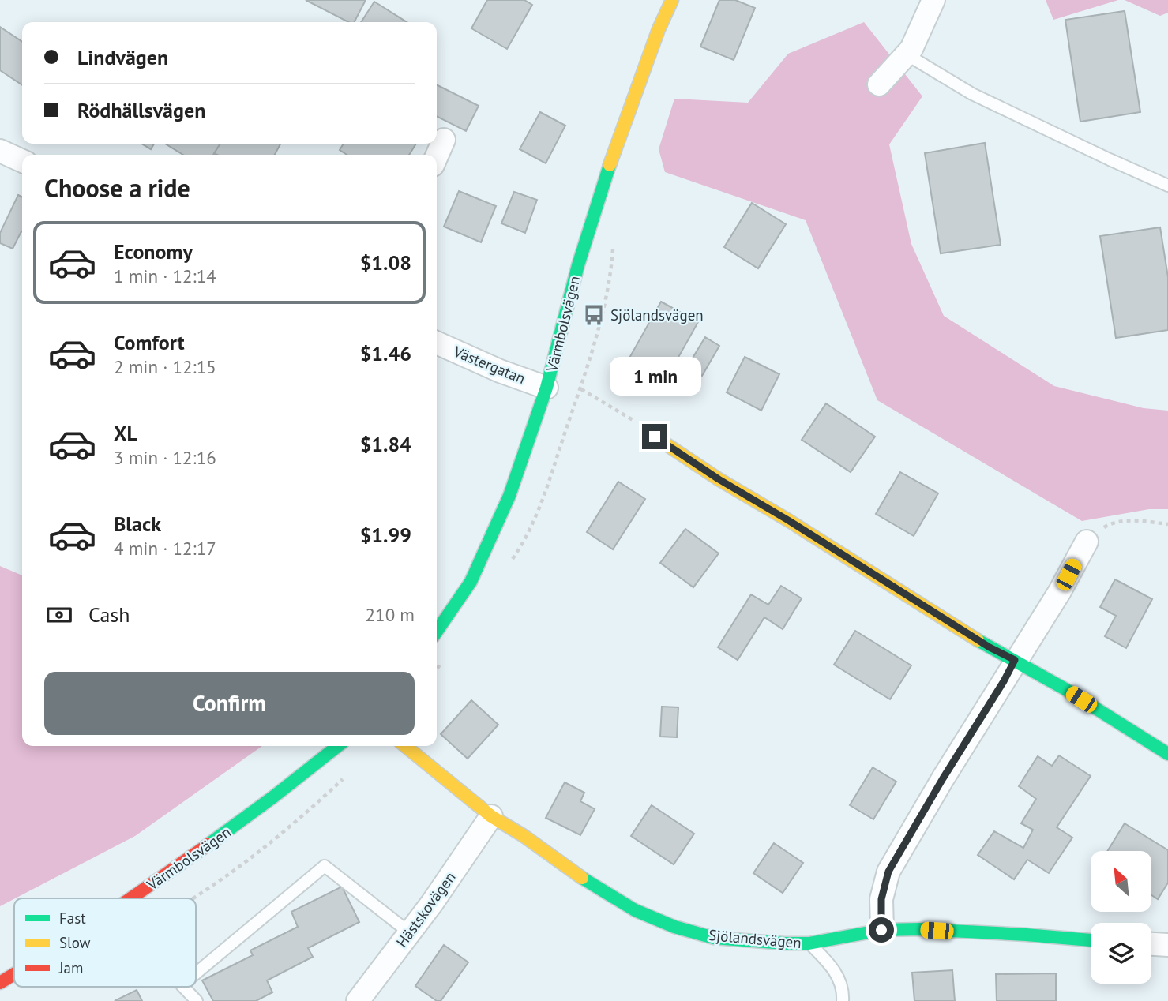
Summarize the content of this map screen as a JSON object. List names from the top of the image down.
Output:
{
  "streets": {
    "street": [
      "Värmbolsvägen",
      "Västergatan",
      "Hästskovägen",
      "Sjölandsvägen"
    ]
  },
  "crossings": [
    ["Värmbolsvägen", "Västergatan"],
    ["Hästskovägen", "Sjölandsvägen"]
  ],
  "places": {
    "bus stop": ["Sjölandsvägen"]
  },
  "legend": ["Fast", "Slow", "Jam"],
  "north": "top left",
  "page": {
    "banner": ["Lindvägen", "Rödhällsvägen"],
    "heading": "Choose a ride",
    "list": [
      {
        "name": "Economy",
        "note": "1 min · 12:14",
        "value": "$1.08"
      },
      {
        "name": "Comfort",
        "note": "2 min · 12:15",
        "value": "$1.46"
      },
      {
        "name": "XL",
        "note": "3 min · 12:16",
        "value": "$1.84"
      },
      {
        "name": "Black",
        "note": "4 min · 12:17",
        "value": "$1.99"
      }
    ],
    "bubble": "1 min",
    "pay": ["Cash", "210 m"],
    "buttons": "Confirm"
  }
}
